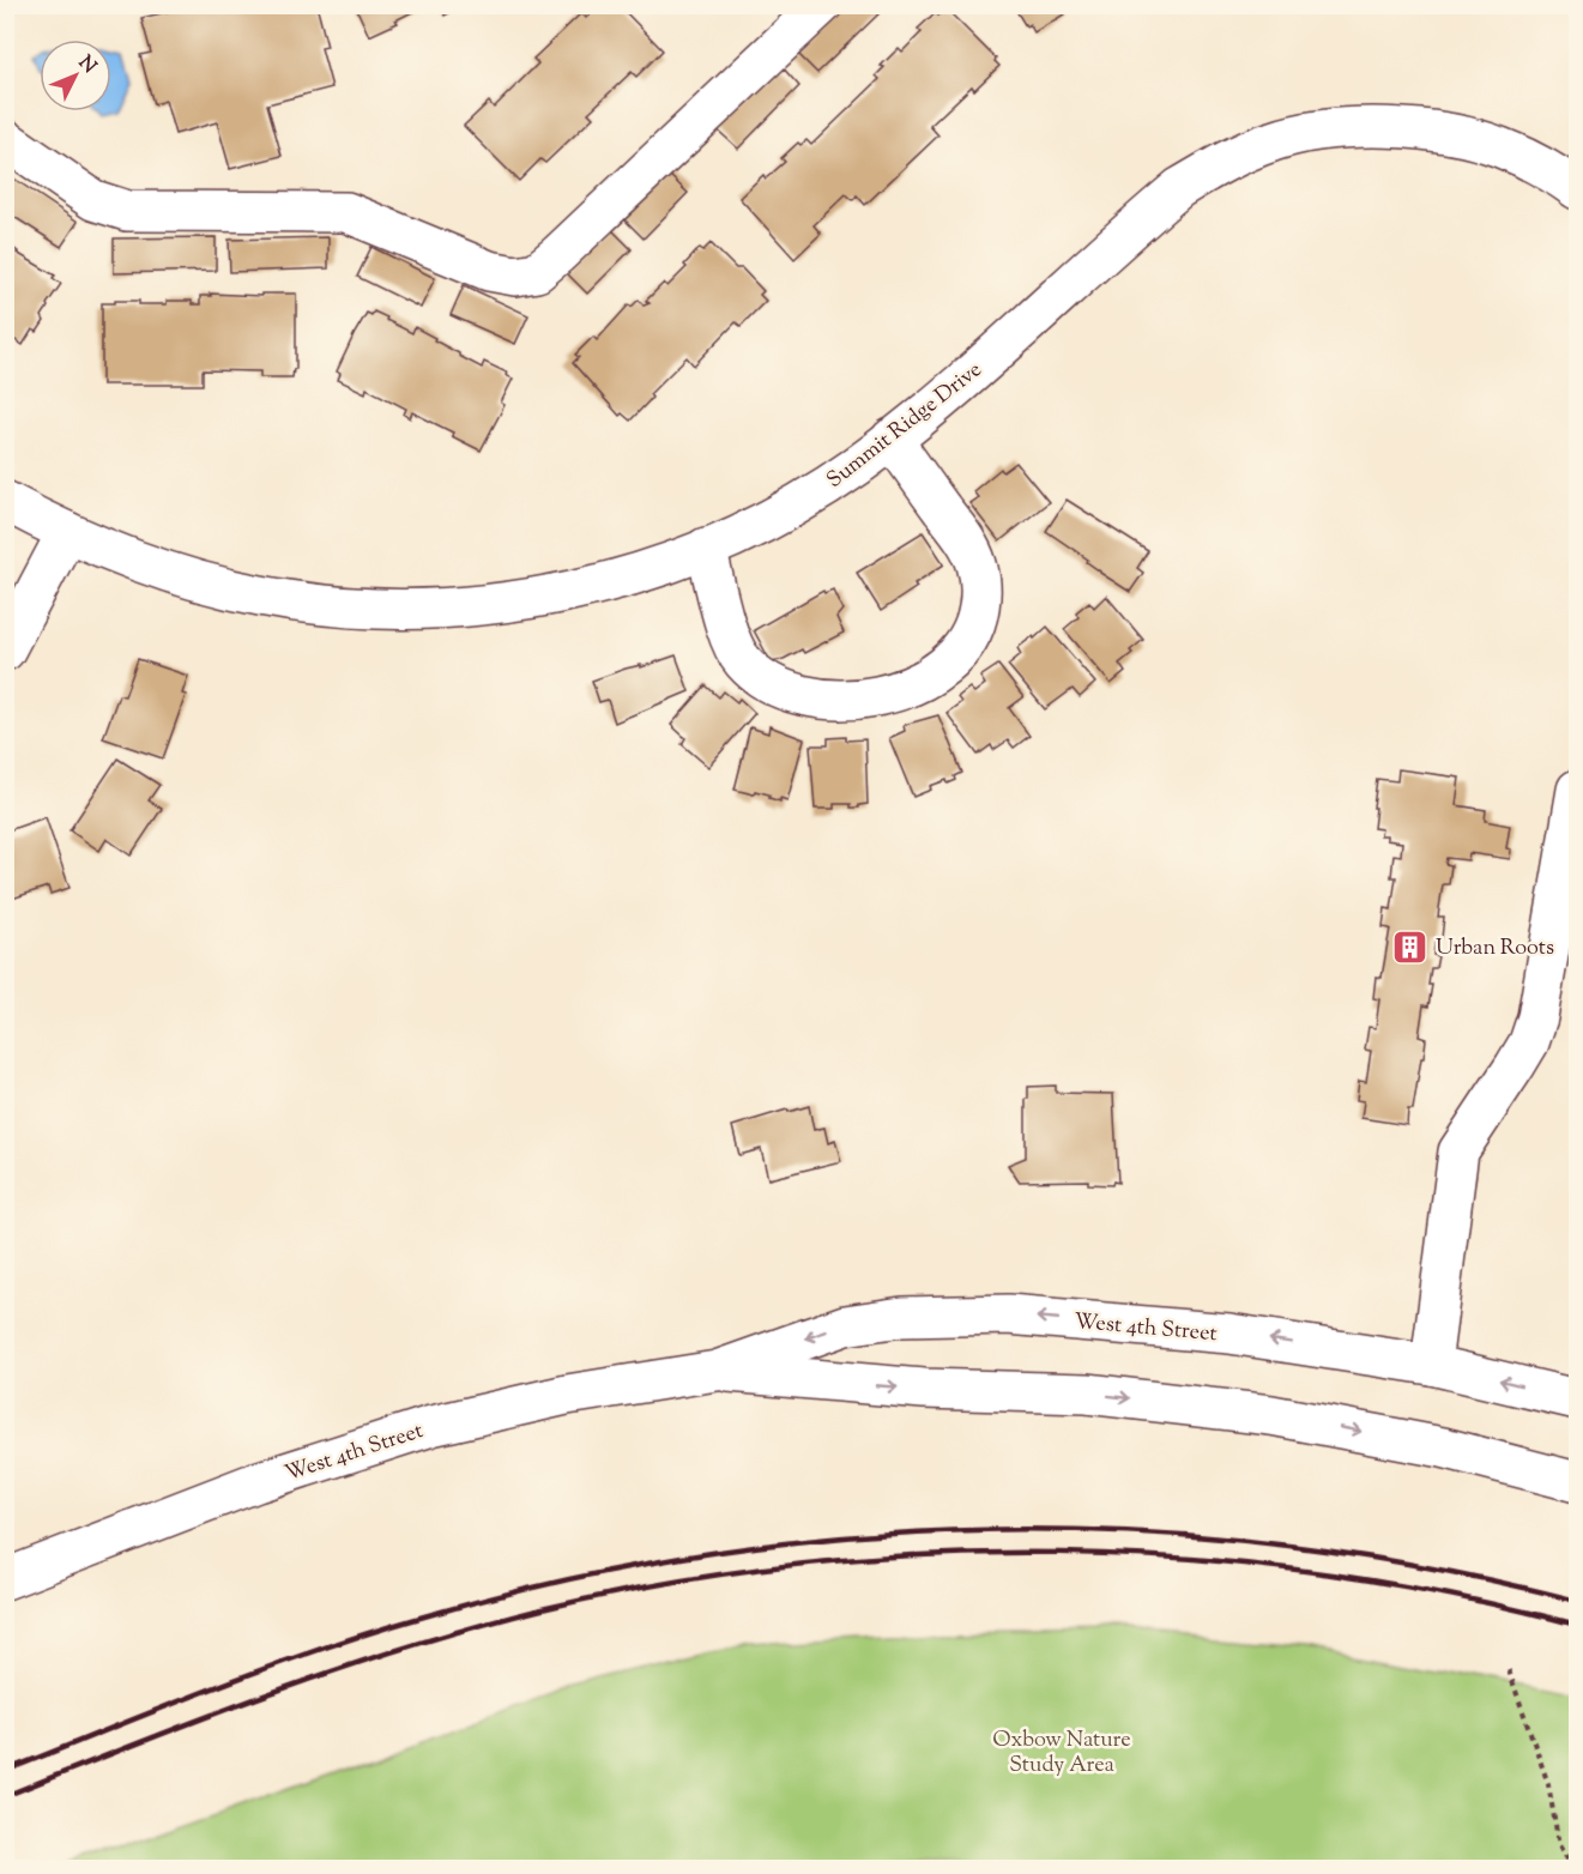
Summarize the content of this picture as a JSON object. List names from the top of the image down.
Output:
{
  "streets": {
    "main road": ["Summit Ridge Drive", "West 4th Street"]
  },
  "parks": ["Oxbow Nature Study Area"],
  "places": {
    "building": ["Urban Roots"]
  },
  "north": "top right"
}
